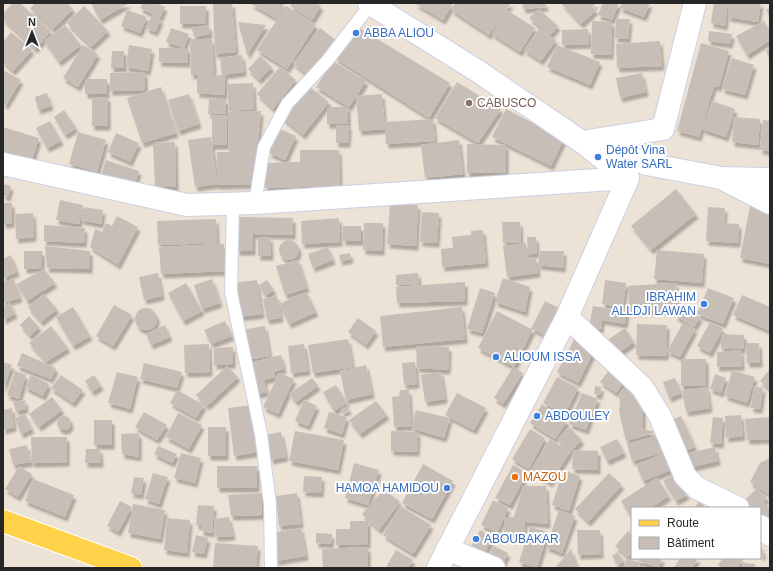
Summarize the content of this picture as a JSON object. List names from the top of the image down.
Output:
{
  "places": [
    "ABBA ALIOU",
    "CABUSCO",
    "Dépôt Vina Water SARL",
    "IBRAHIM ALLDJI LAWAN",
    "ALIOUM ISSA",
    "ABDOULEY",
    "MAZOU",
    "HAMOA HAMIDOU",
    "ABOUBAKAR"
  ],
  "legend": ["Route", "Bâtiment"],
  "north": "top"
}
